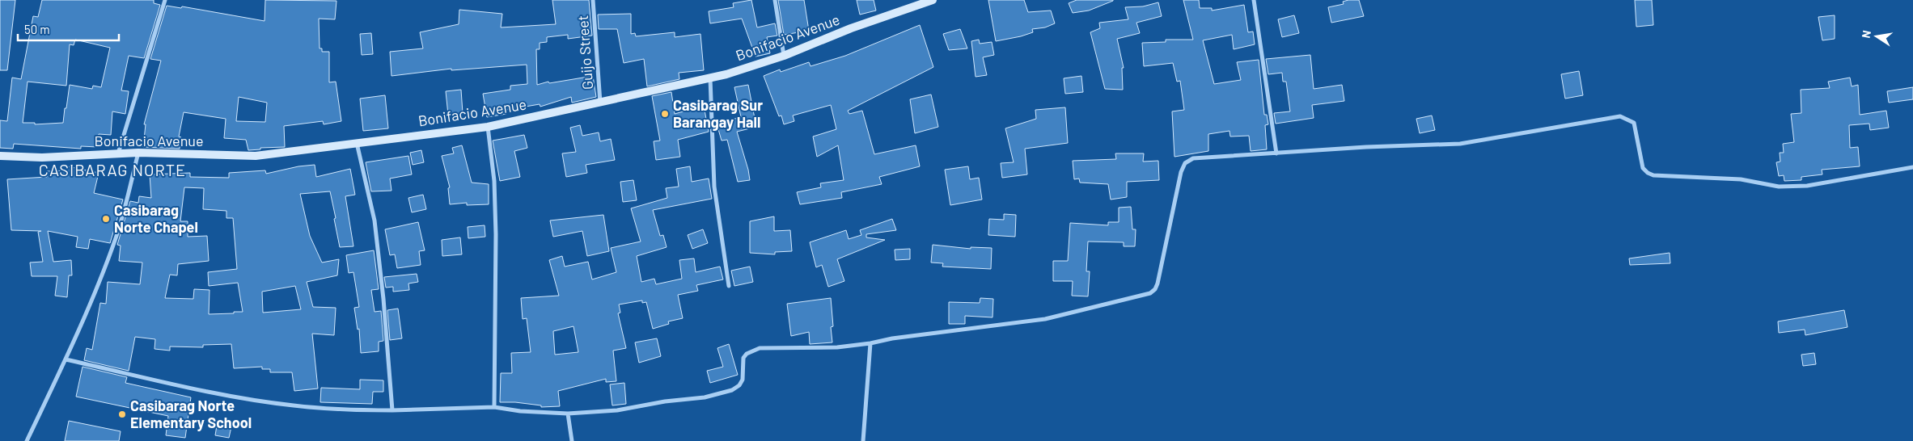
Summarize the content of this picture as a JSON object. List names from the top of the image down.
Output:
{
  "streets": {
    "street": ["Bonifacio Avenue", "Guijo Street"]
  },
  "crossings": [
    ["Bonifacio Avenue", "Guijo Street"]
  ],
  "districts": ["CASIBARAG NORTE"],
  "places": ["Casibarag Sur Barangay Hall", "Casibarag Norte Chapel", "Casibarag Norte Elementary School"],
  "scale_bar": "50 m",
  "north": "left"
}
